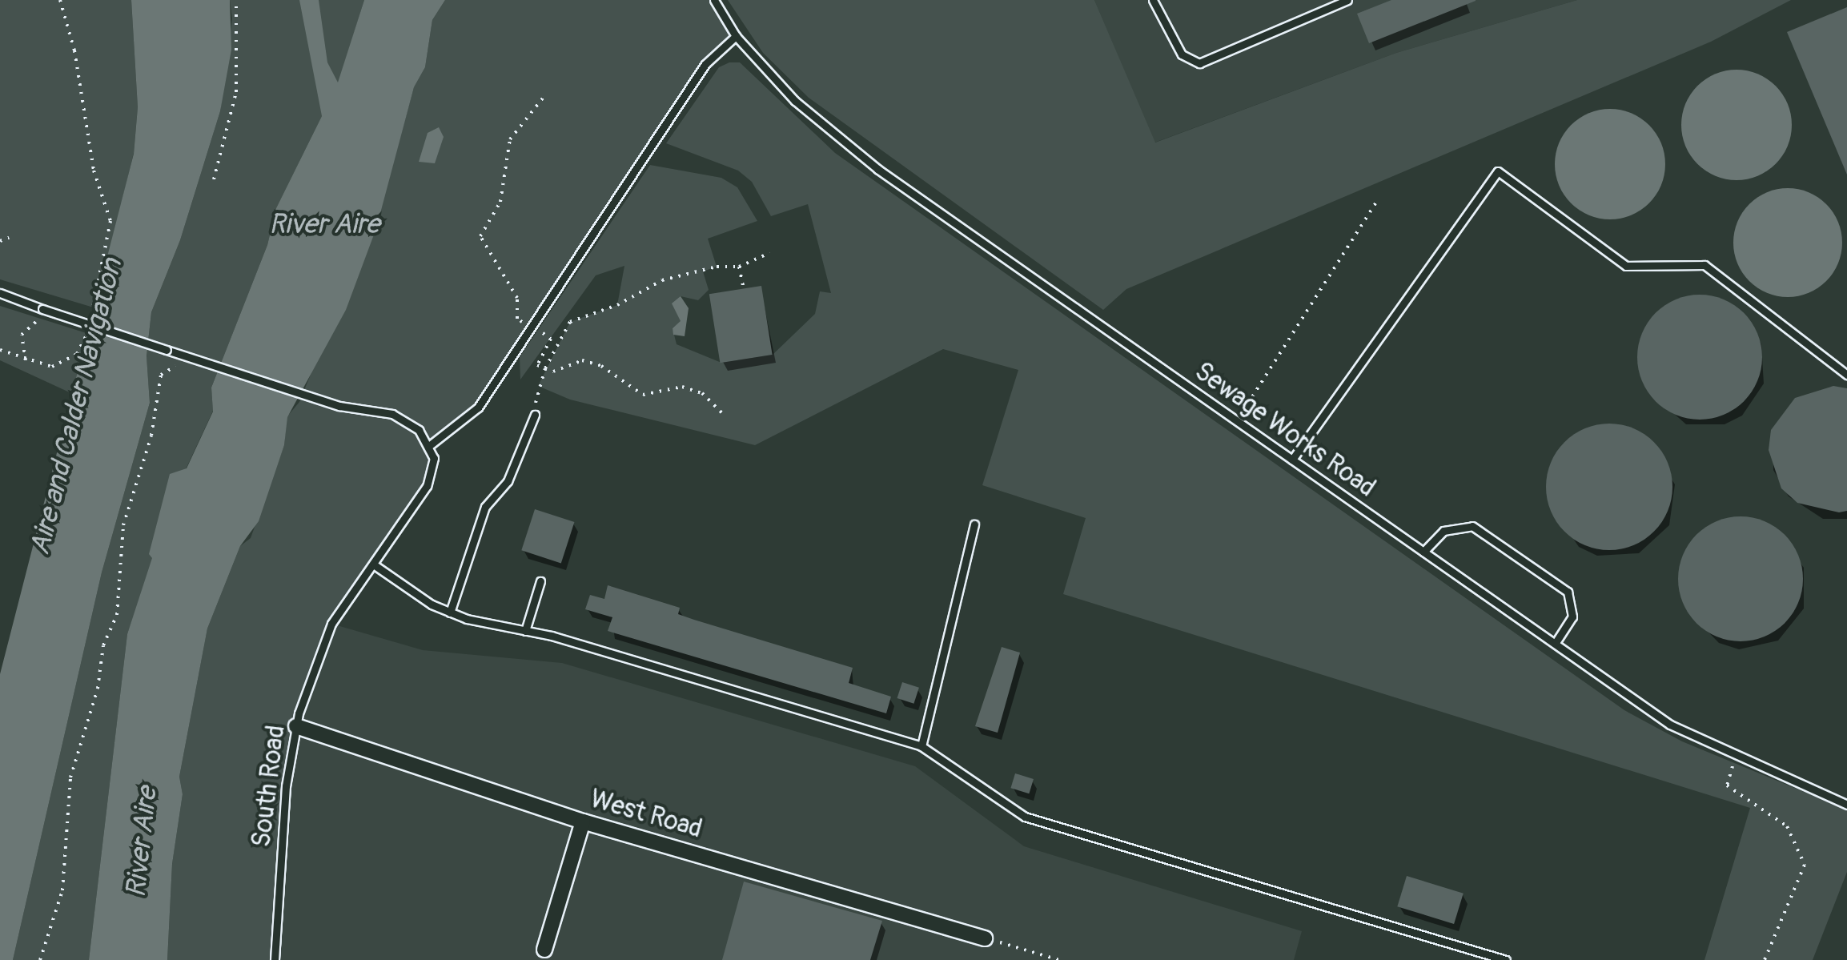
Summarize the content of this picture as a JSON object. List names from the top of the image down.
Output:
{
  "streets": {
    "street": ["West Road"],
    "lane": ["Sewage Works Road", "South Road"]
  },
  "crossings": [
    ["South Road", "West Road"]
  ],
  "water": ["River Aire", "Aire and Calder Navigation"]
}
